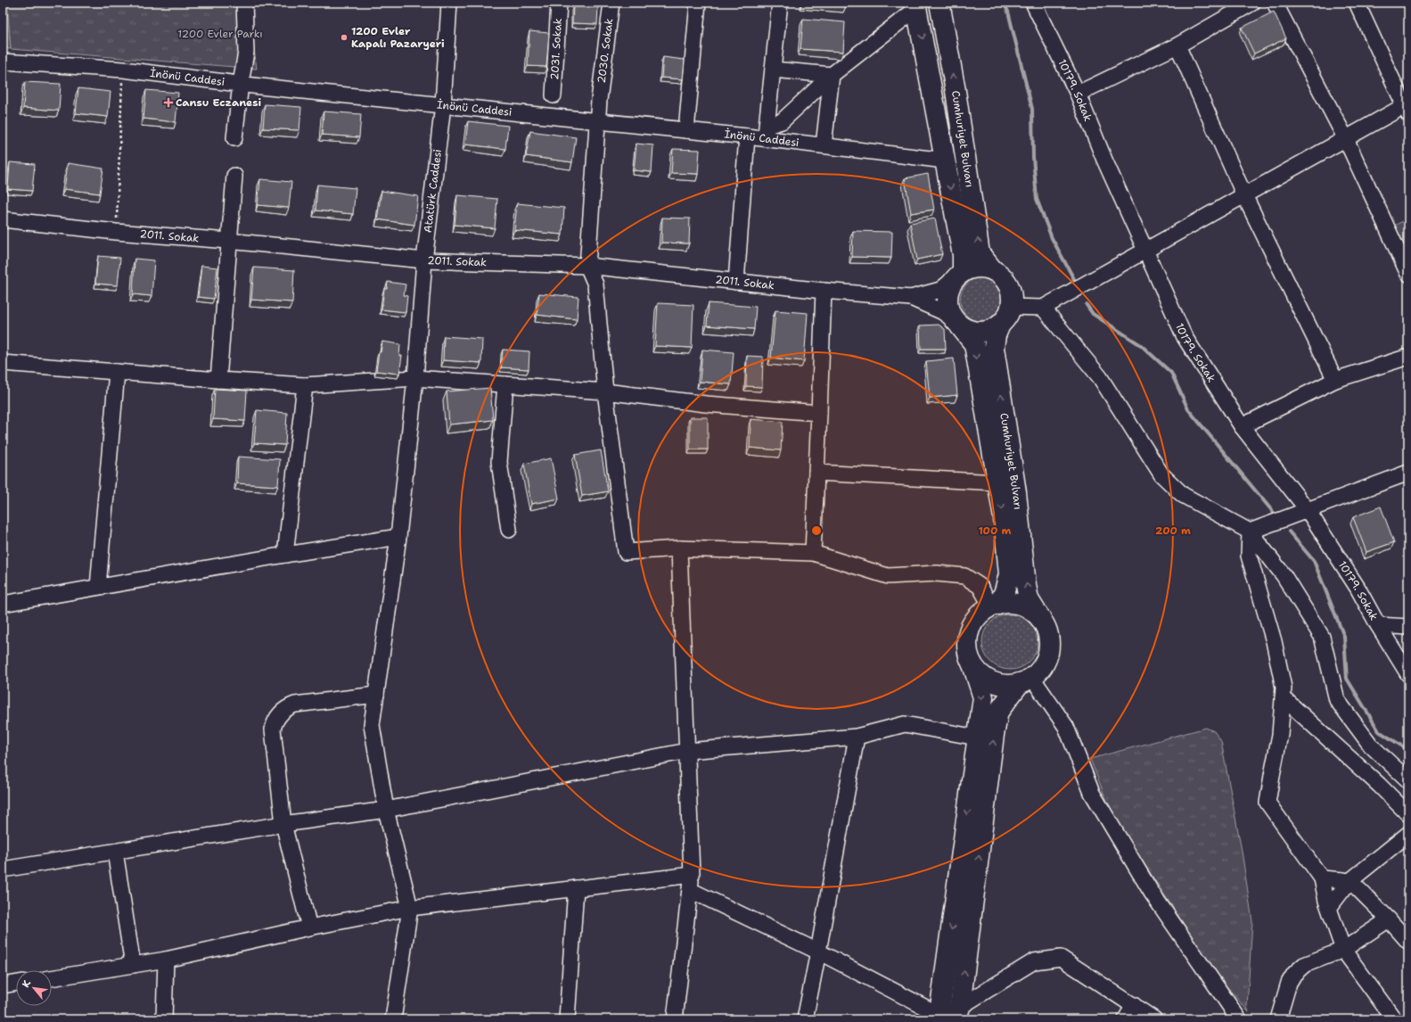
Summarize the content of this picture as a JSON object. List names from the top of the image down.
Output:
{
  "streets": {
    "main road": ["Cumhuriyet Bulvarı"],
    "street": [
      "2031. Sokak",
      "2030. Sokak",
      "İnönü Caddesi",
      "10179. Sokak",
      "Atatürk Caddesi",
      "2011. Sokak"
    ]
  },
  "crossings": [
    ["2030. Sokak", "İnönü Caddesi"],
    ["2030. Sokak", "2011. Sokak"],
    ["İnönü Caddesi", "Atatürk Caddesi"],
    ["Atatürk Caddesi", "2011. Sokak"]
  ],
  "parks": ["1200 Evler Parkı"],
  "places": {
    "other": ["1200 Evler Kapalı Pazaryeri"],
    "health": ["Cansu Eczanesi"]
  },
  "north": "top left",
  "rings": ["100 m", "200 m"]
}
